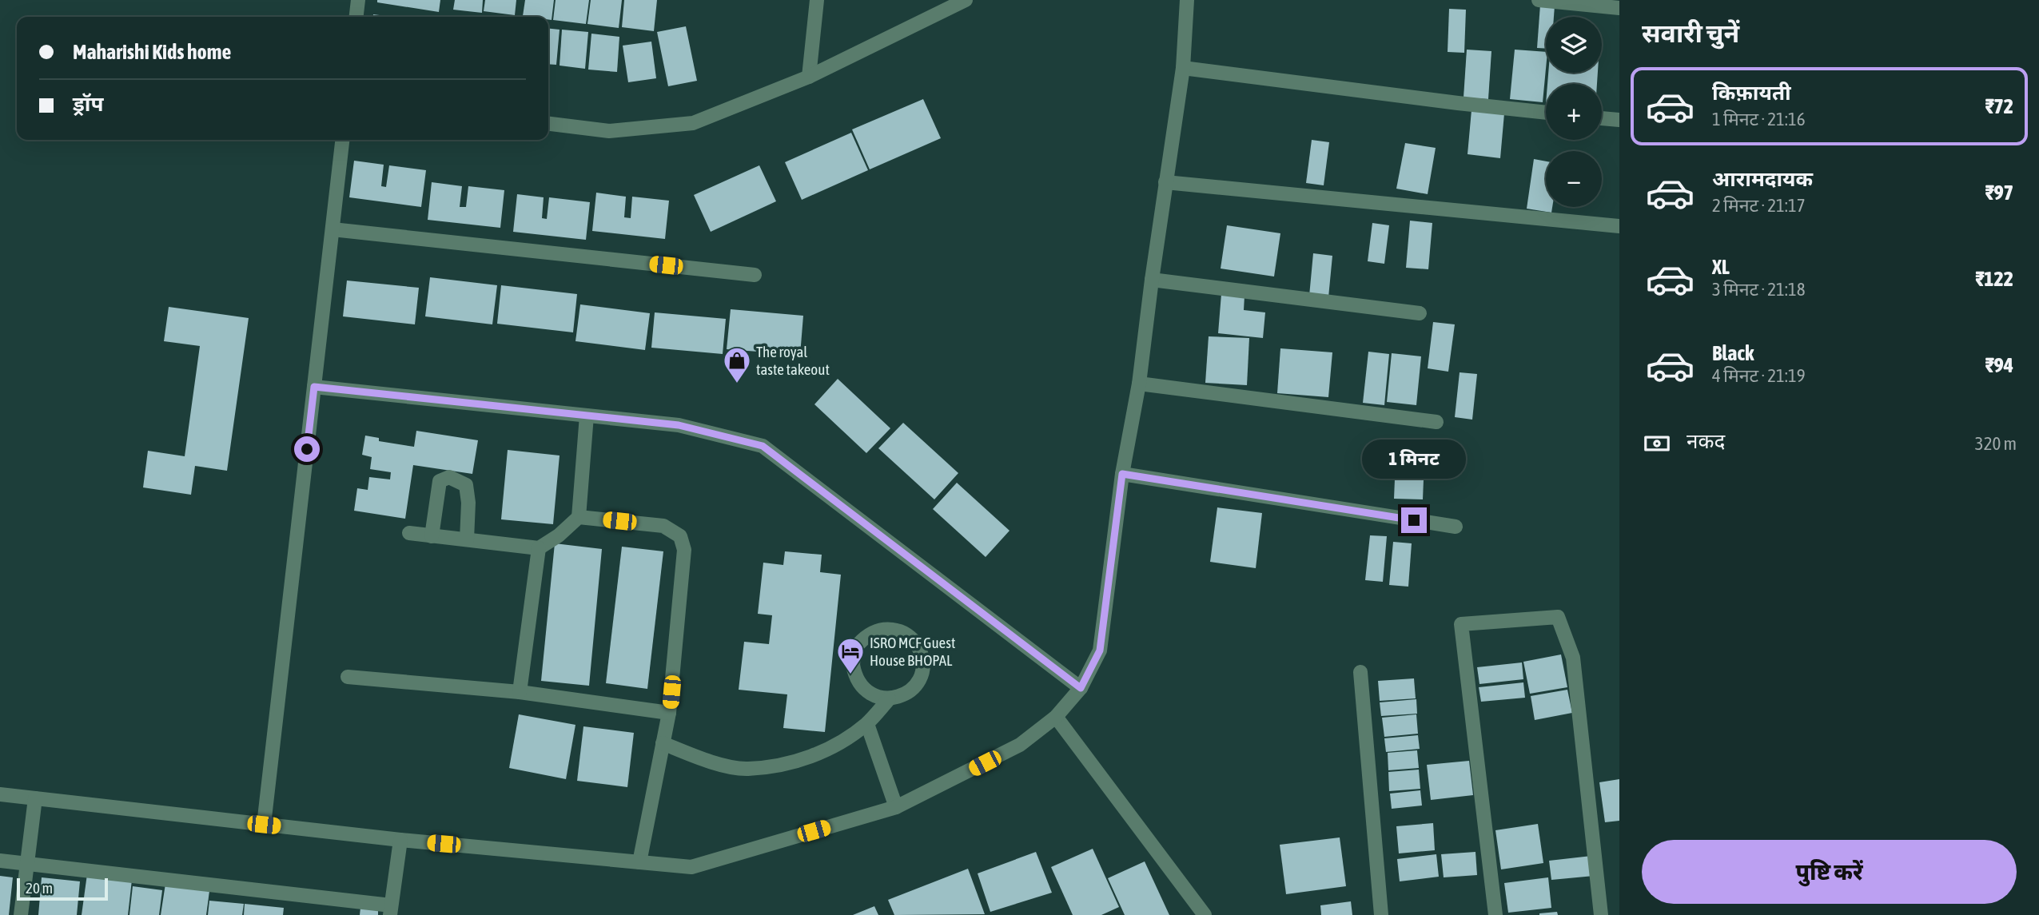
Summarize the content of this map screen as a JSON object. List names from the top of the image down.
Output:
{
  "places": {
    "shop": ["The royal taste takeout"],
    "hotel": ["ISRO MCF Guest House BHOPAL"]
  },
  "scale_bar": "20 m",
  "page": {
    "heading": "सवारी चुनें",
    "map_buttons": ["+", "−"],
    "banner": ["Maharishi Kids home", "ड्रॉप"],
    "list": [
      {
        "name": "किफ़ायती",
        "note": "1 मिनट · 21:16",
        "value": "₹72"
      },
      {
        "name": "आरामदायक",
        "note": "2 मिनट · 21:17",
        "value": "₹97"
      },
      {
        "name": "XL",
        "note": "3 मिनट · 21:18",
        "value": "₹122"
      },
      {
        "name": "Black",
        "note": "4 मिनट · 21:19",
        "value": "₹94"
      }
    ],
    "pay": ["नकद", "320 m"],
    "bubble": "1 मिनट",
    "buttons": "पुष्टि करें",
    "scale": "20 m"
  }
}
